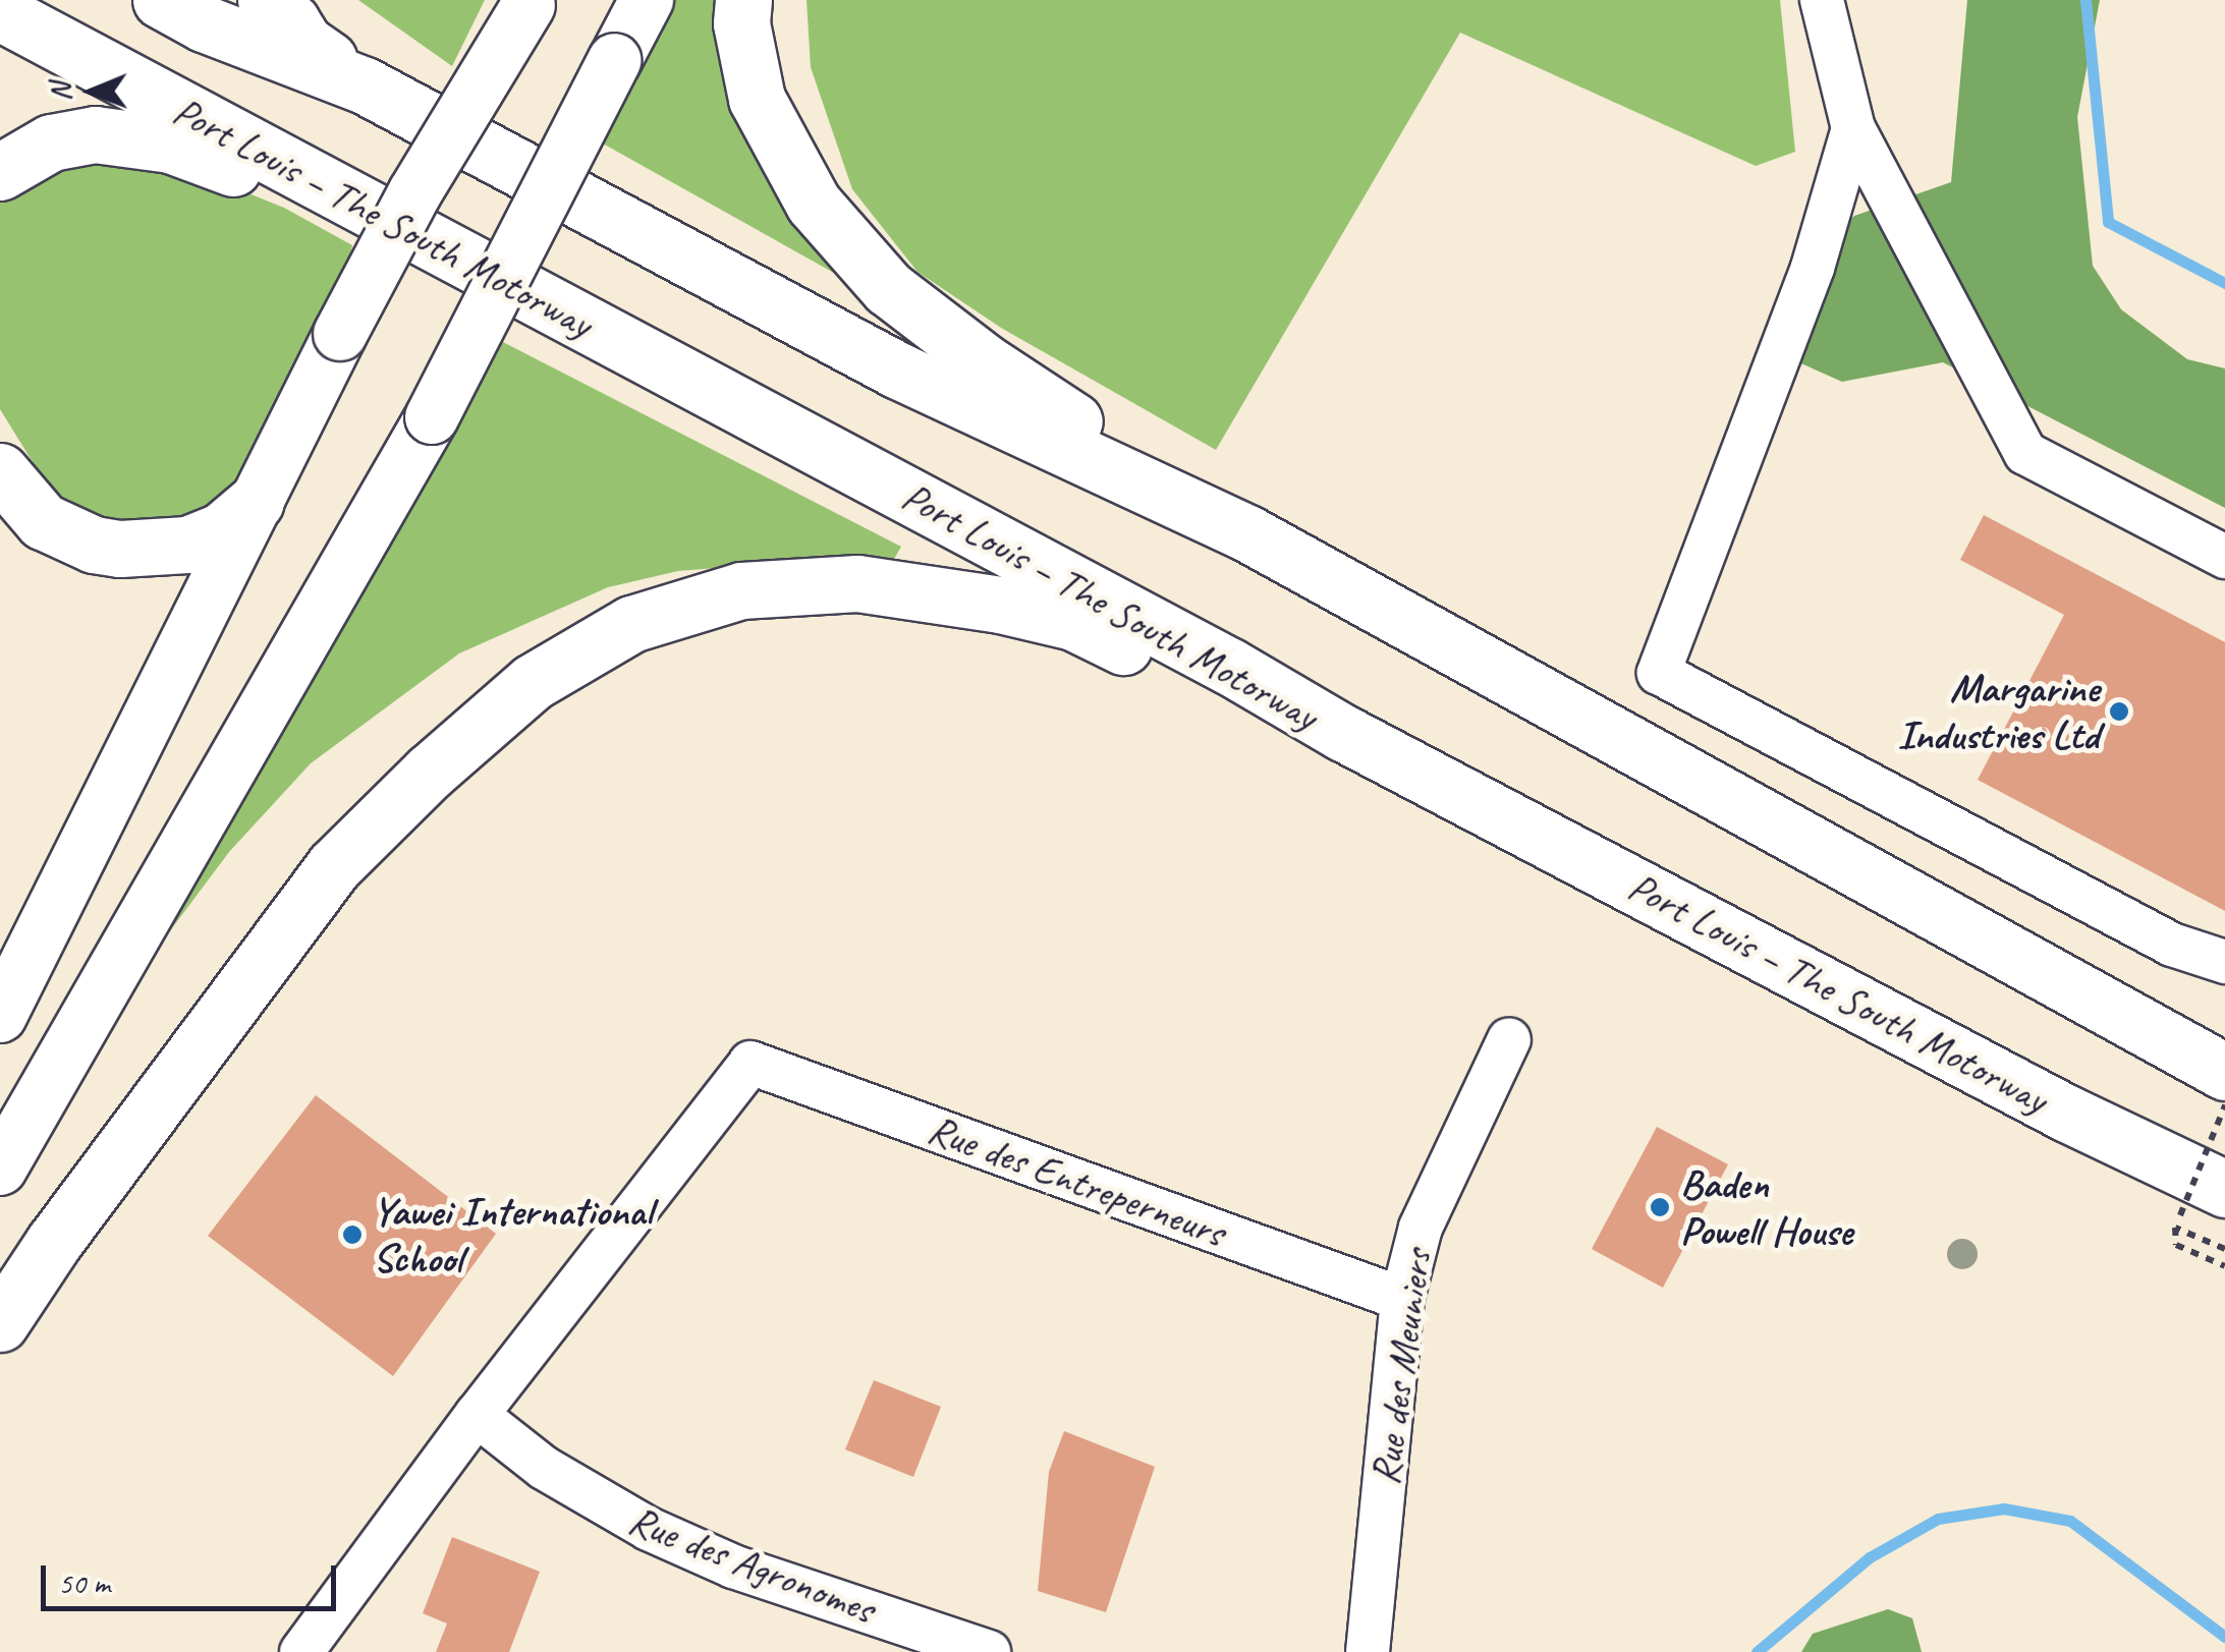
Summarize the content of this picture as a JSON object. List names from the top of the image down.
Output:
{
  "streets": {
    "highway": ["Port Louis – The South Motorway"],
    "street": ["Rue des Entreperneurs", "Rue des Meuniers", "Rue des Agronomes"]
  },
  "crossings": [
    ["Rue des Entreperneurs", "Rue des Meuniers"],
    ["Rue des Entreperneurs", "Rue des Agronomes"]
  ],
  "places": ["Margarine Industries Ltd", "Baden Powell House", "Yawei International School"],
  "scale_bar": "50 m",
  "north": "left"
}
